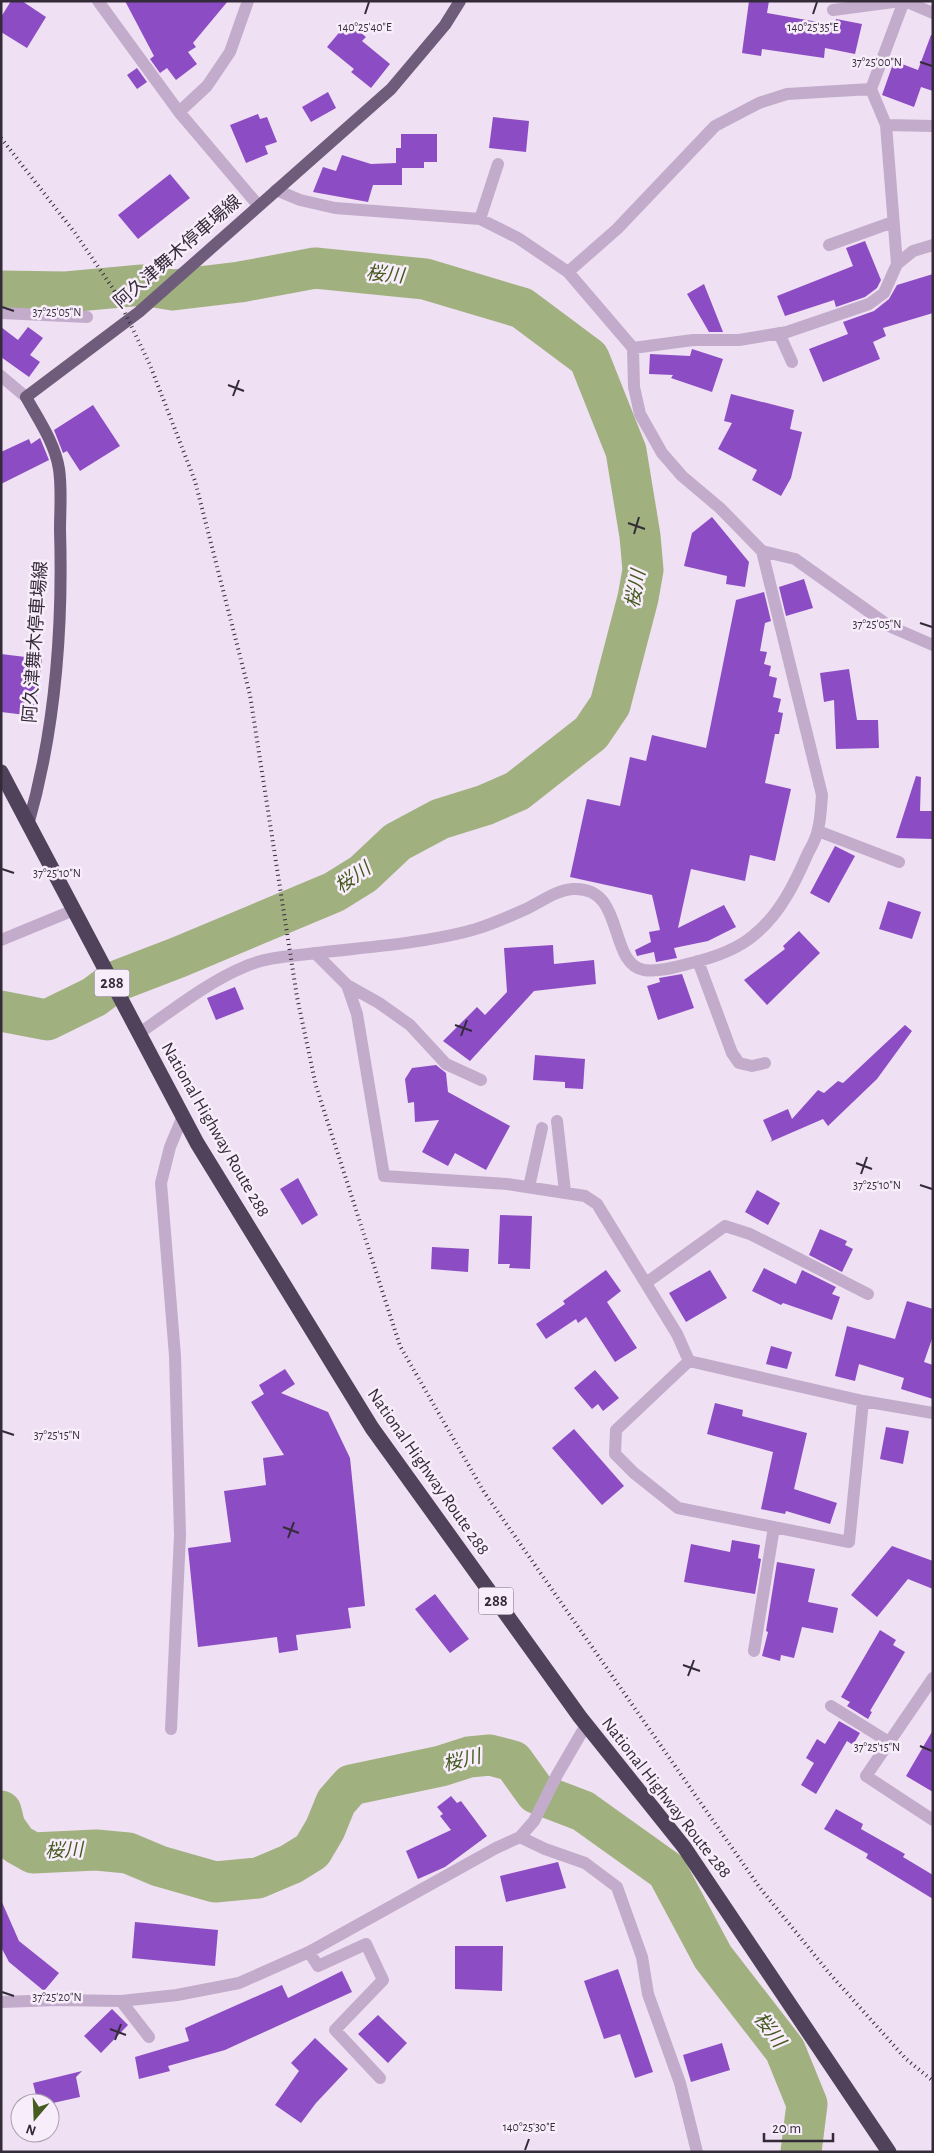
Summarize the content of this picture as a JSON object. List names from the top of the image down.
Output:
{
  "streets": {
    "highway": ["288", "National Highway Route 288"],
    "main road": ["阿久津舞木停車場線"]
  },
  "crossings": [
    ["阿久津舞木停車場線", "National Highway Route 288"]
  ],
  "water": ["桜川"],
  "scale_bar": "20 m",
  "north": "bottom",
  "coordinates": [
    "140°25'40\"E",
    "140°25'35\"E",
    "37°25'00\"N",
    "37°25'05\"N",
    "37°25'10\"N",
    "37°25'15\"N",
    "37°25'20\"N",
    "140°25'30\"E"
  ]
}
